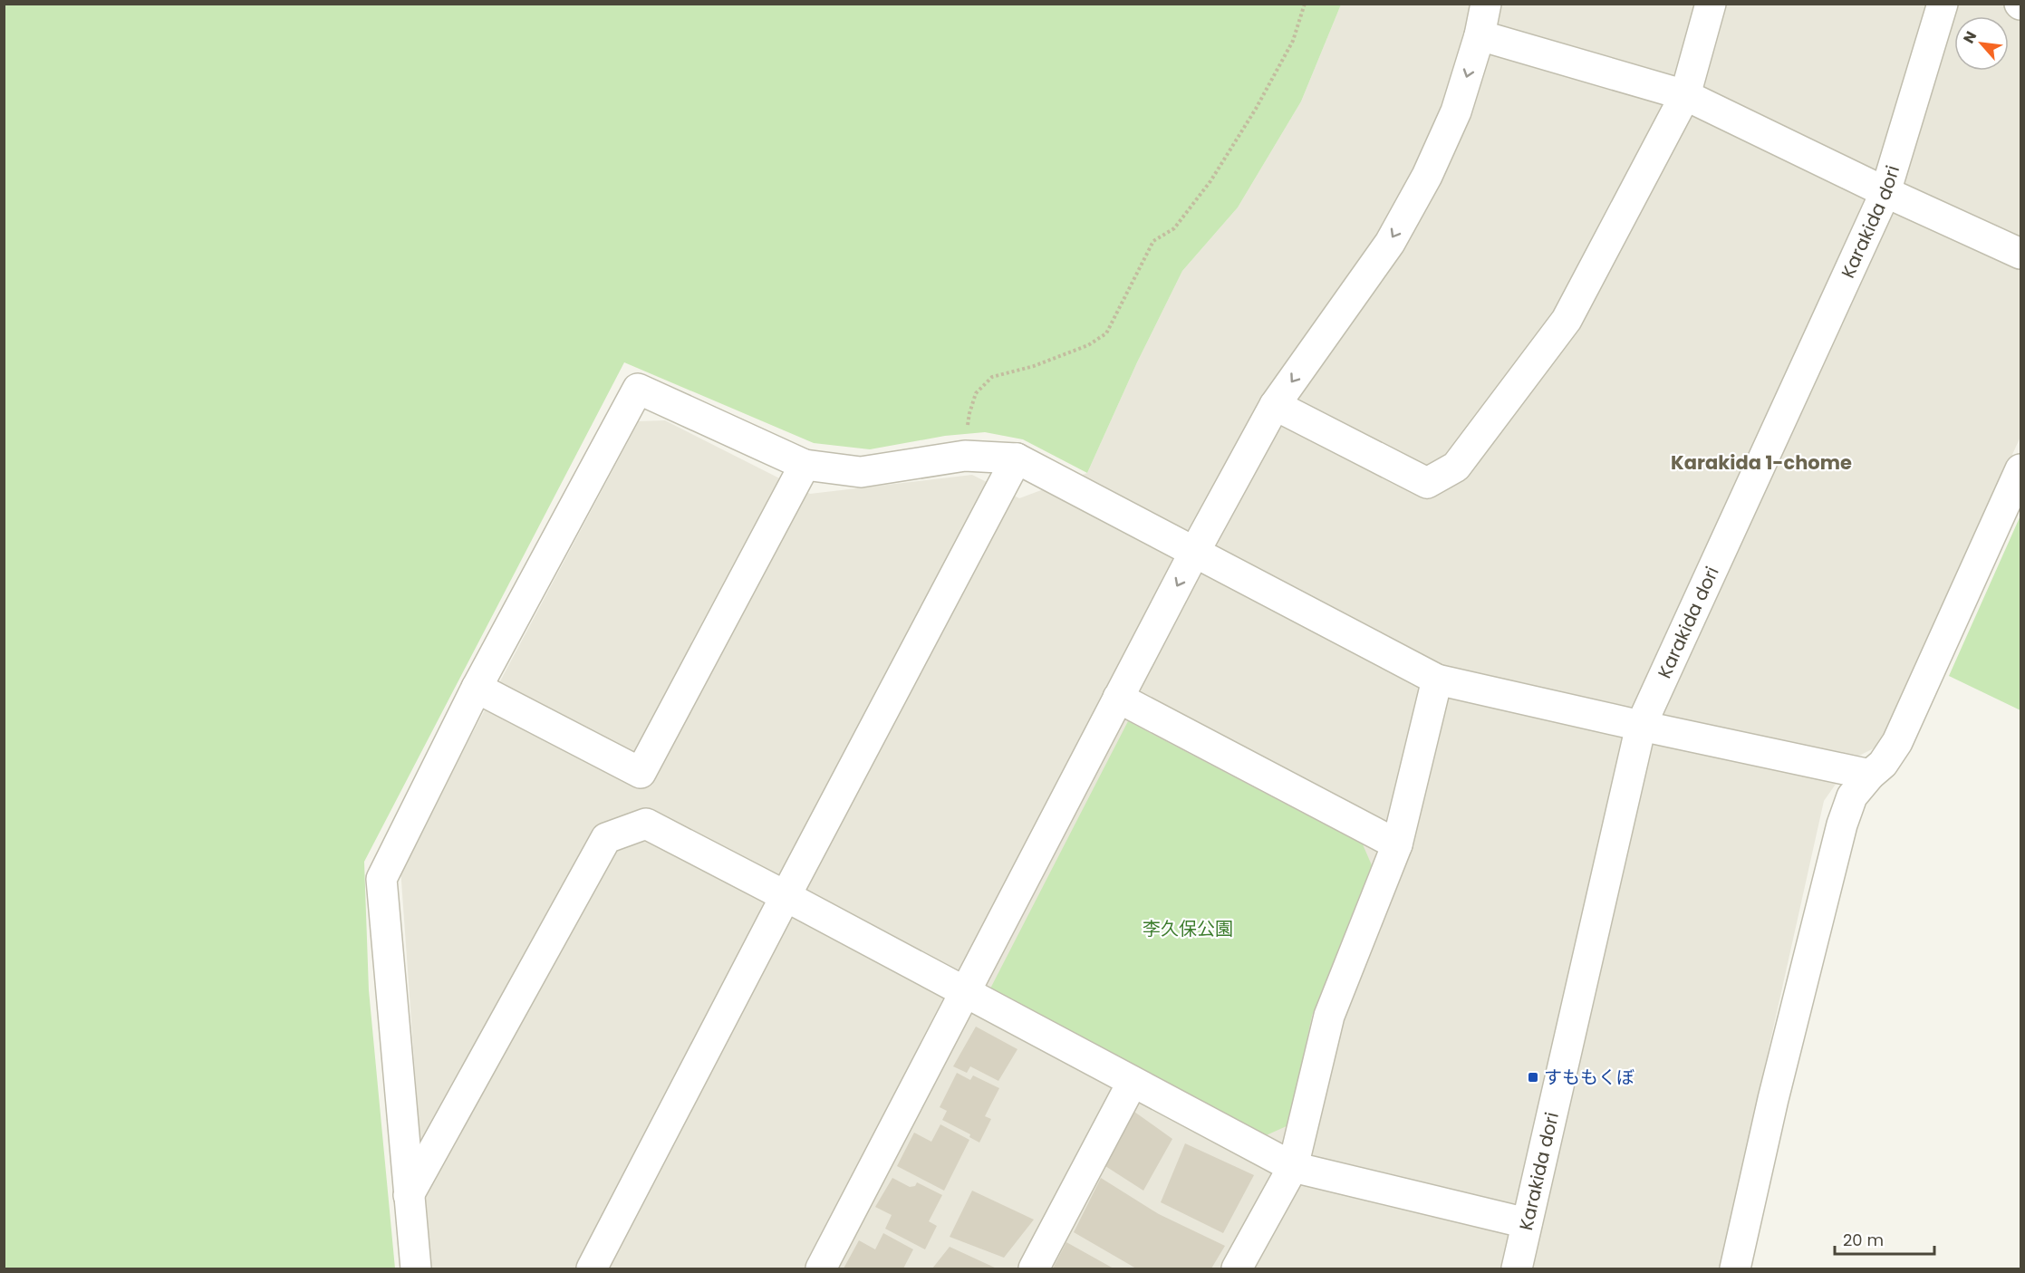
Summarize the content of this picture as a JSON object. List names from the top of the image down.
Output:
{
  "streets": {
    "street": ["Karakida dori"]
  },
  "districts": ["Karakida 1-chome"],
  "parks": ["李久保公園"],
  "places": {
    "transit": ["すももくぼ"]
  },
  "scale_bar": "20 m",
  "north": "top left"
}
